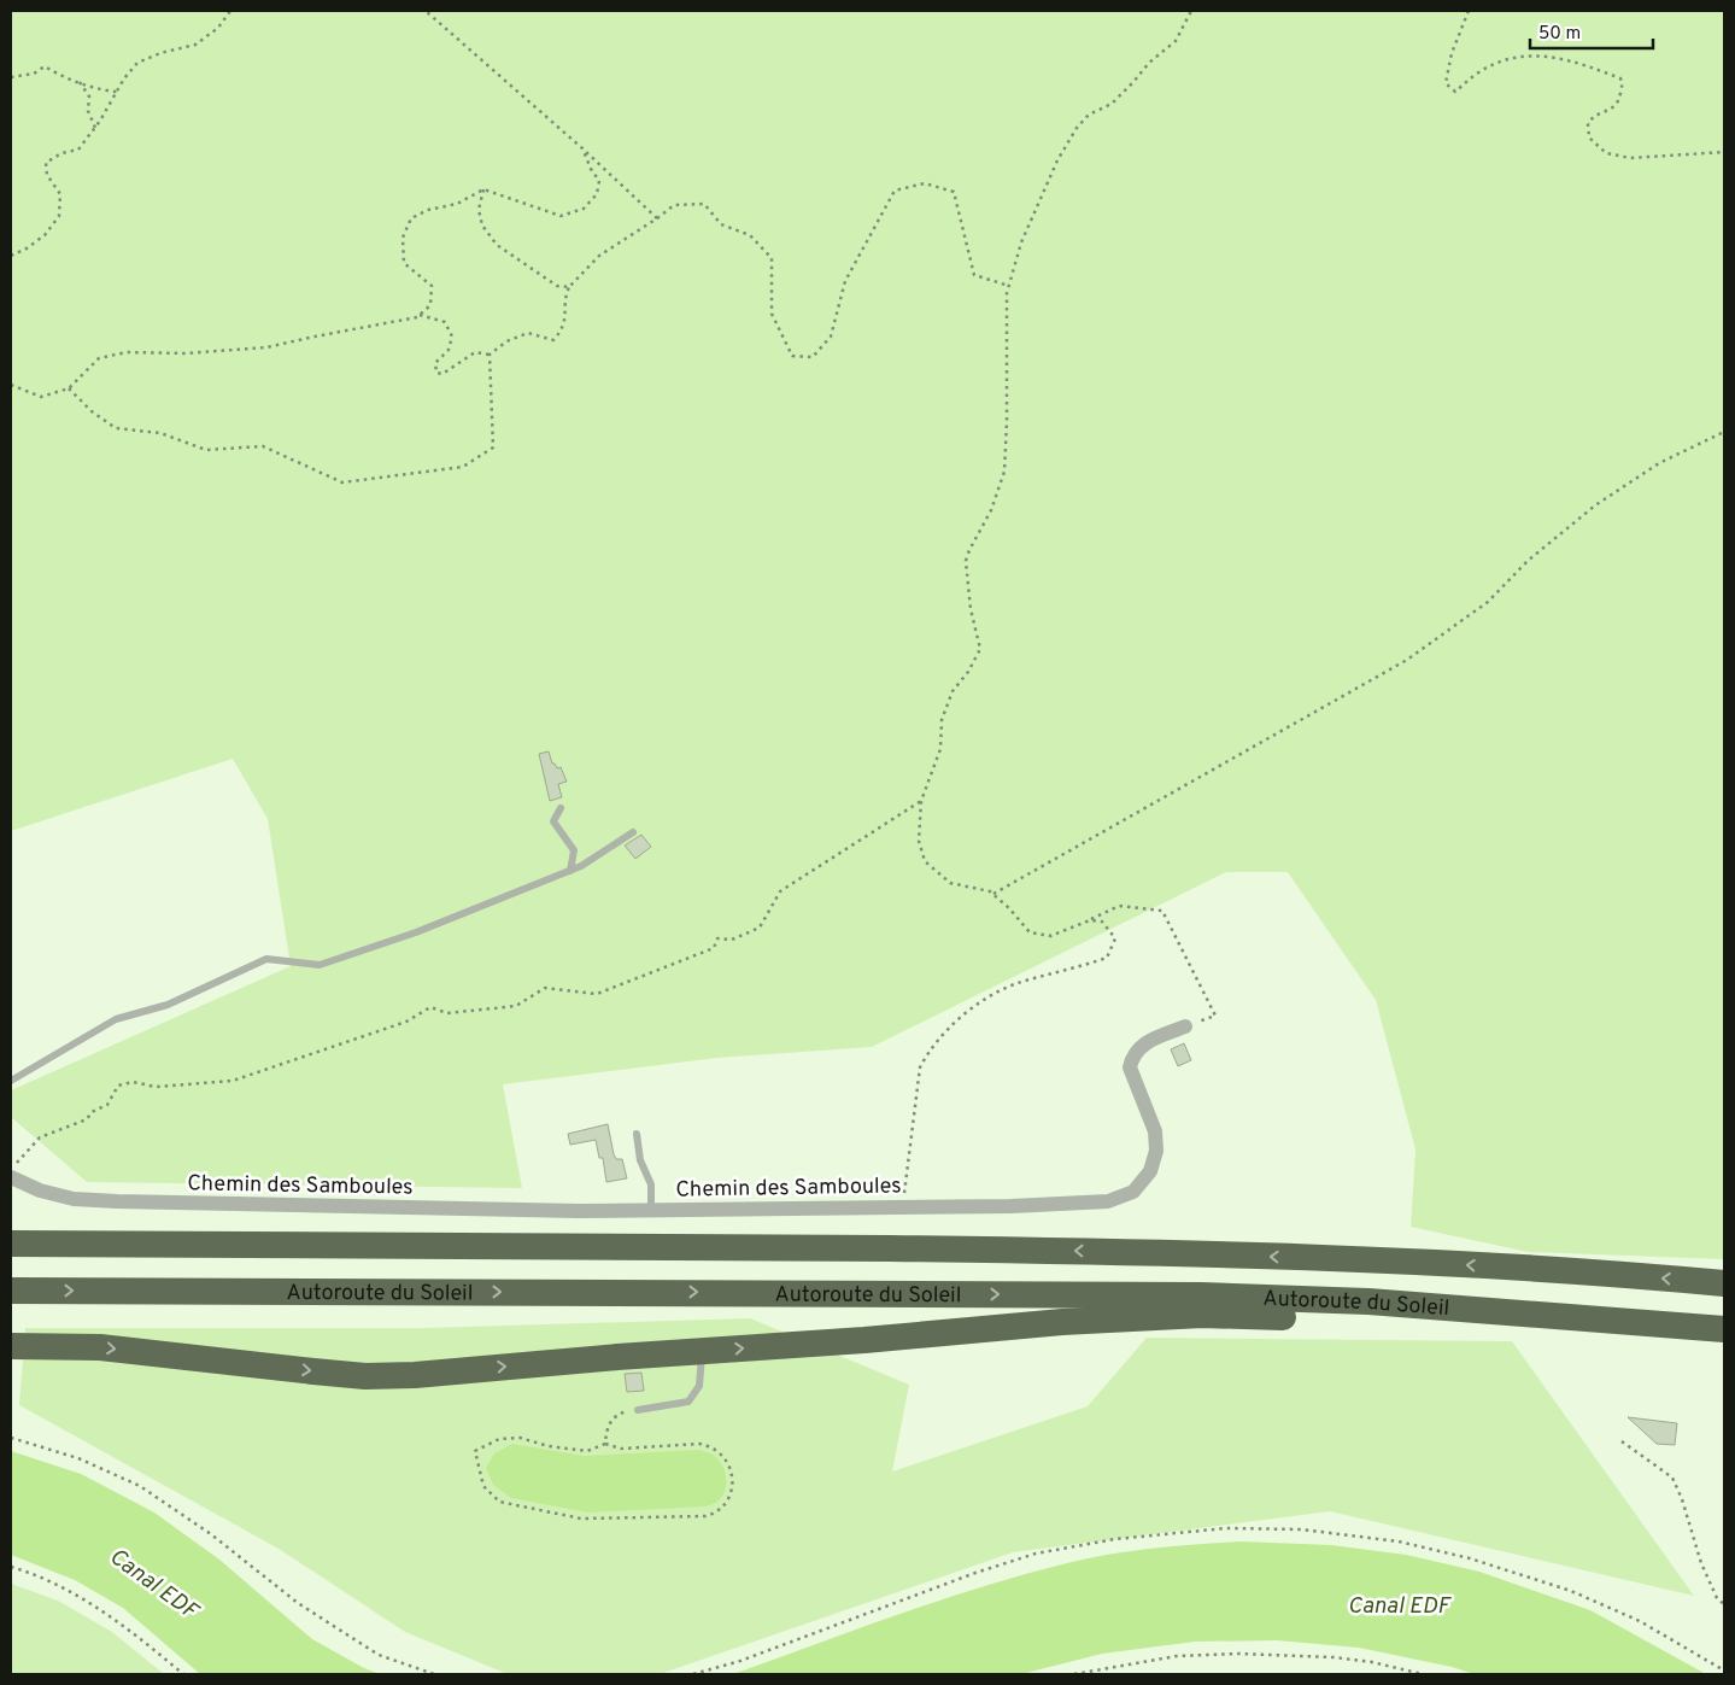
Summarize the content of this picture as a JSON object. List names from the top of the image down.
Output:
{
  "streets": {
    "highway": ["Autoroute du Soleil"],
    "street": ["Chemin des Samboules"]
  },
  "water": ["Canal EDF"],
  "scale_bar": "50 m"
}
